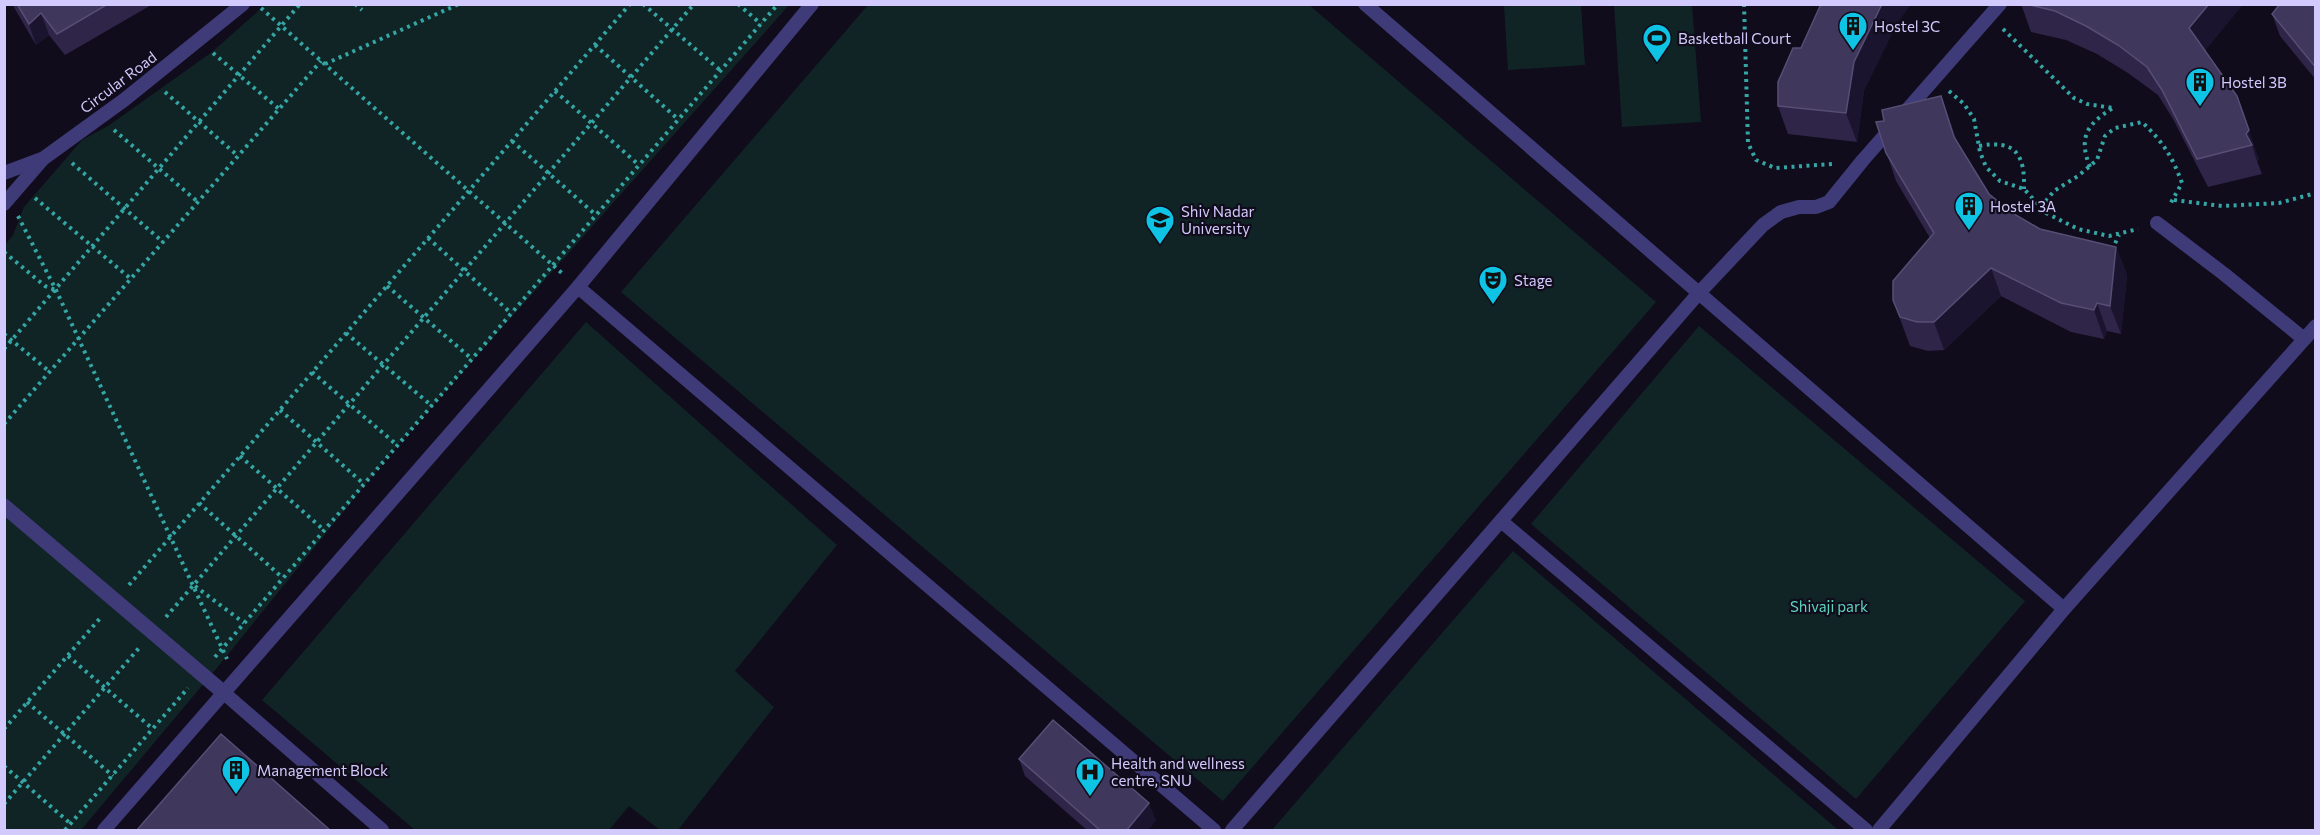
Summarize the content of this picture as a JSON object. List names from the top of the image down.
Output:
{
  "streets": {
    "lane": ["Circular Road"]
  },
  "parks": ["Shivaji park"],
  "places": {
    "building": [
      "Hostel 3C",
      "Hostel 3B",
      "Hostel 3A",
      "Management Block"
    ],
    "sports": ["Basketball Court"],
    "school or university": ["Shiv Nadar University"],
    "theatre": ["Stage"],
    "hospital": ["Health and wellness centre, SNU"]
  }
}
